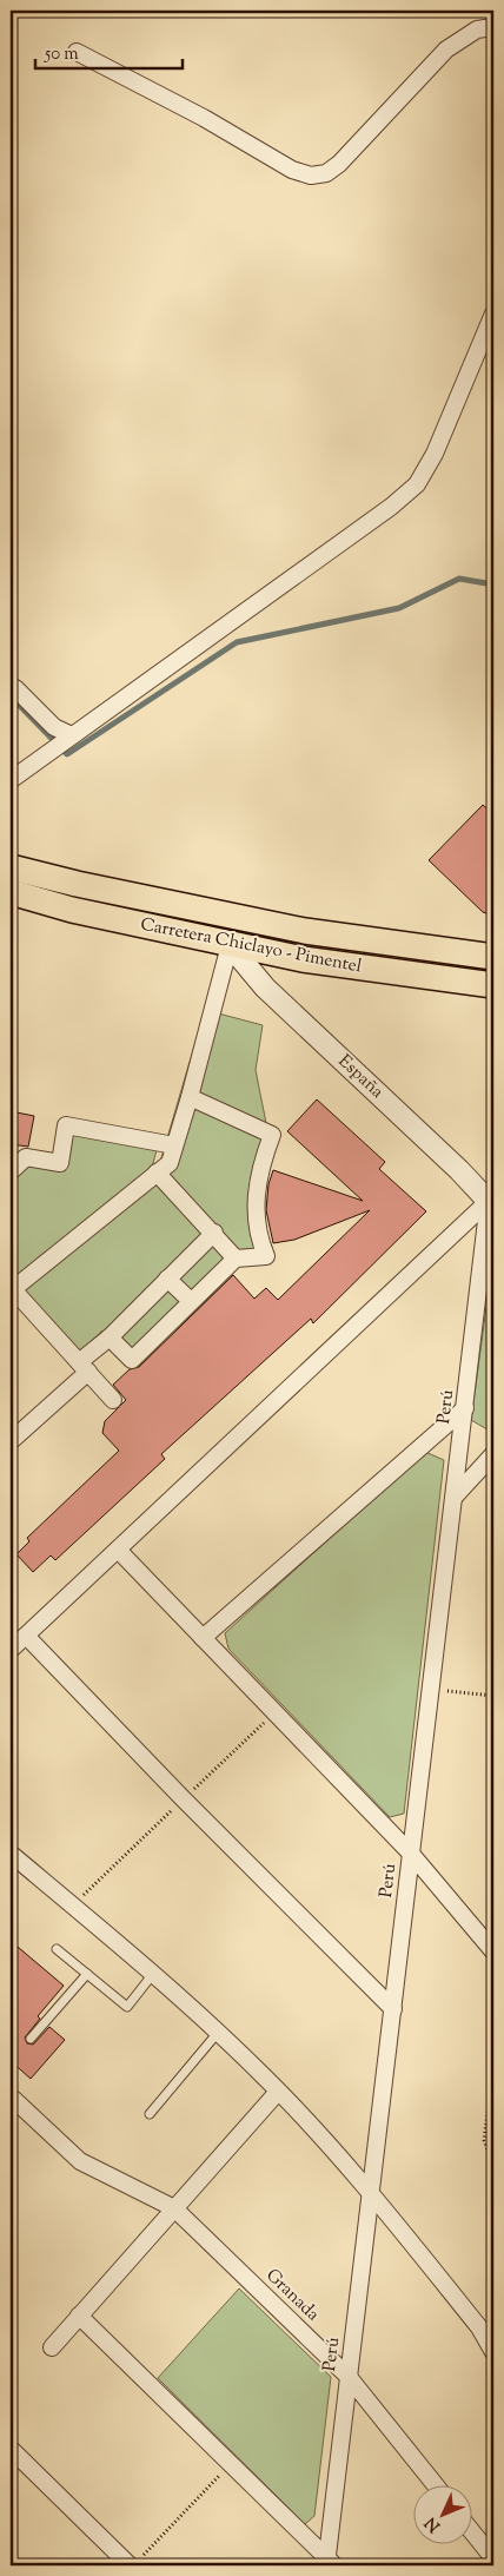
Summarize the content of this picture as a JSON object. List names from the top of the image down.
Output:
{
  "streets": {
    "main road": ["Carretera Chiclayo - Pimentel"],
    "street": ["España", "Perú", "Granada"]
  },
  "crossings": [
    ["Carretera Chiclayo - Pimentel", "España"],
    ["España", "Perú"],
    ["Perú", "Granada"]
  ],
  "scale_bar": "50 m",
  "north": "bottom left"
}
